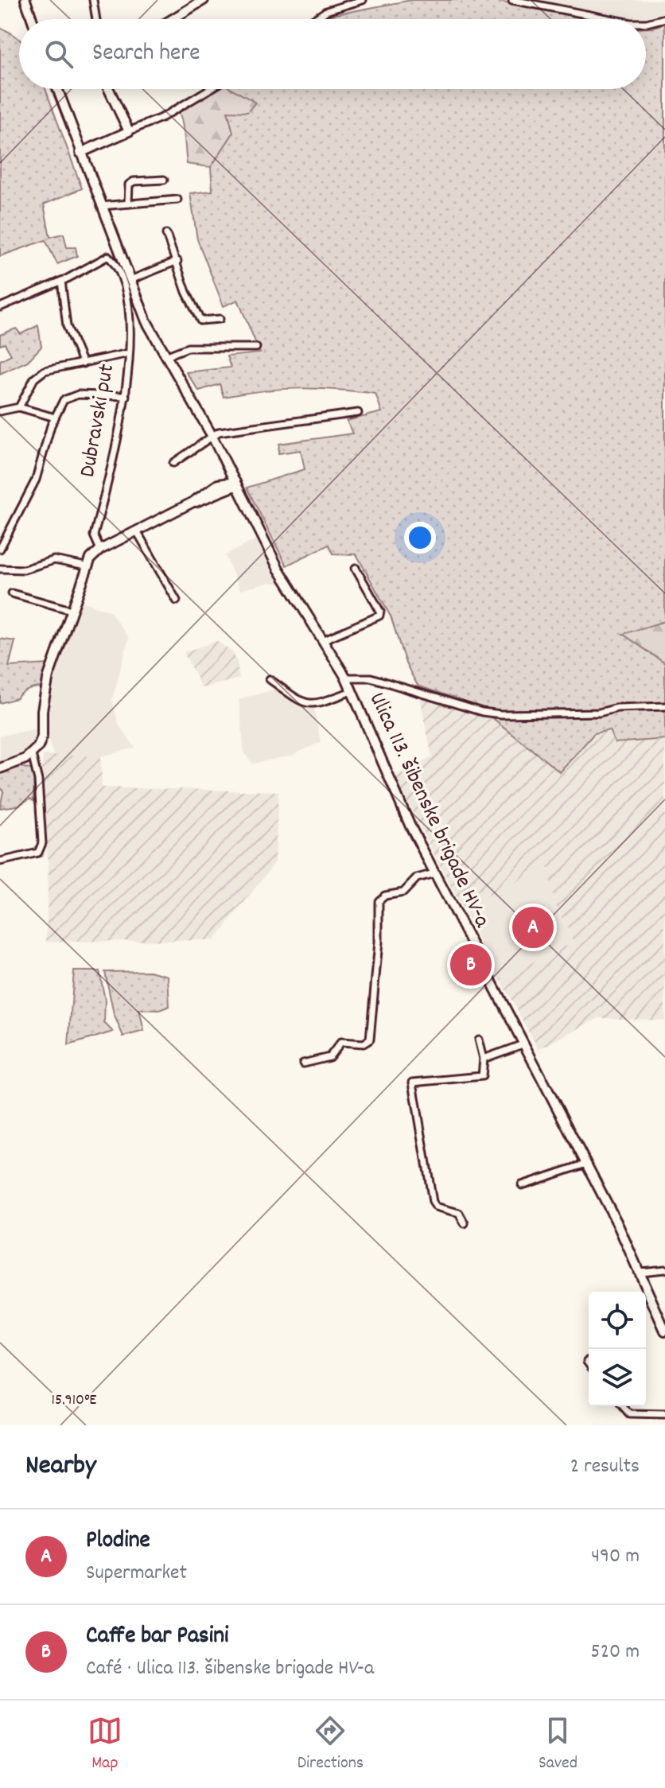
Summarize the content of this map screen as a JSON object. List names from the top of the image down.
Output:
{
  "streets": {
    "main road": ["Ulica 113. šibenske brigade HV-a"],
    "street": ["Dubravski put"]
  },
  "page": {
    "search": "Search here",
    "pins": ["A", "B"],
    "heading": ["Nearby", "2 results"],
    "list": [
      {
        "mark": "A",
        "name": "Plodine",
        "note": "Supermarket",
        "value": "490 m"
      },
      {
        "mark": "B",
        "name": "Caffe bar Pasini",
        "note": "Café · Ulica 113. šibenske brigade HV-a",
        "value": "520 m"
      }
    ],
    "nav": ["Map", "Directions", "Saved"]
  },
  "coordinates": ["15.910°E"]
}
